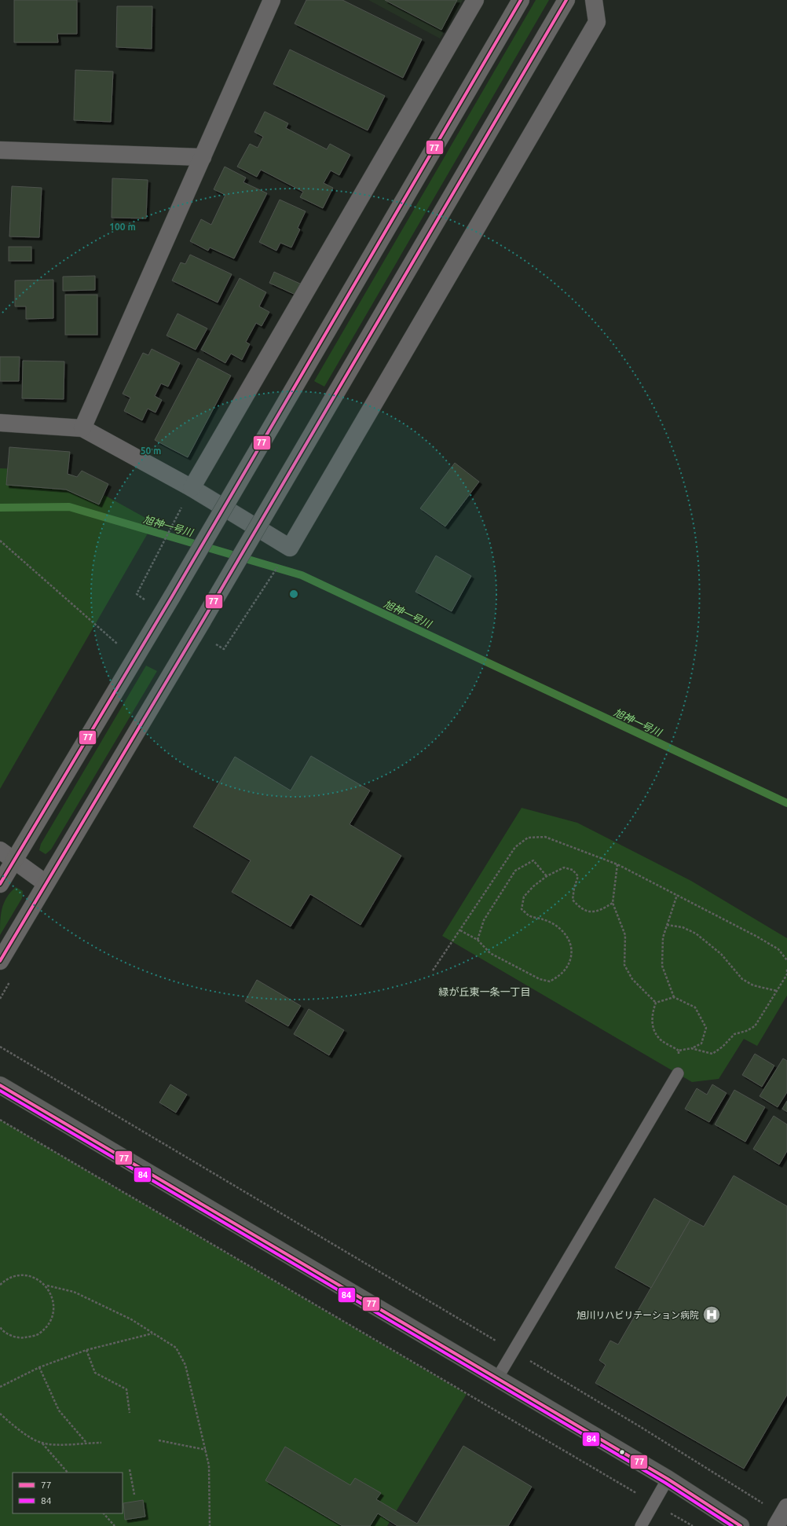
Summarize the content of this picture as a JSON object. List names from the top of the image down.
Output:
{
  "districts": ["緑が丘東一条一丁目"],
  "water": ["旭神一号川"],
  "places": {
    "hospital": ["旭川リハビリテーション病院"]
  },
  "lines": ["transit line 77", "transit line 84"],
  "legend": ["77", "84"],
  "rings": ["100 m", "50 m"]
}
